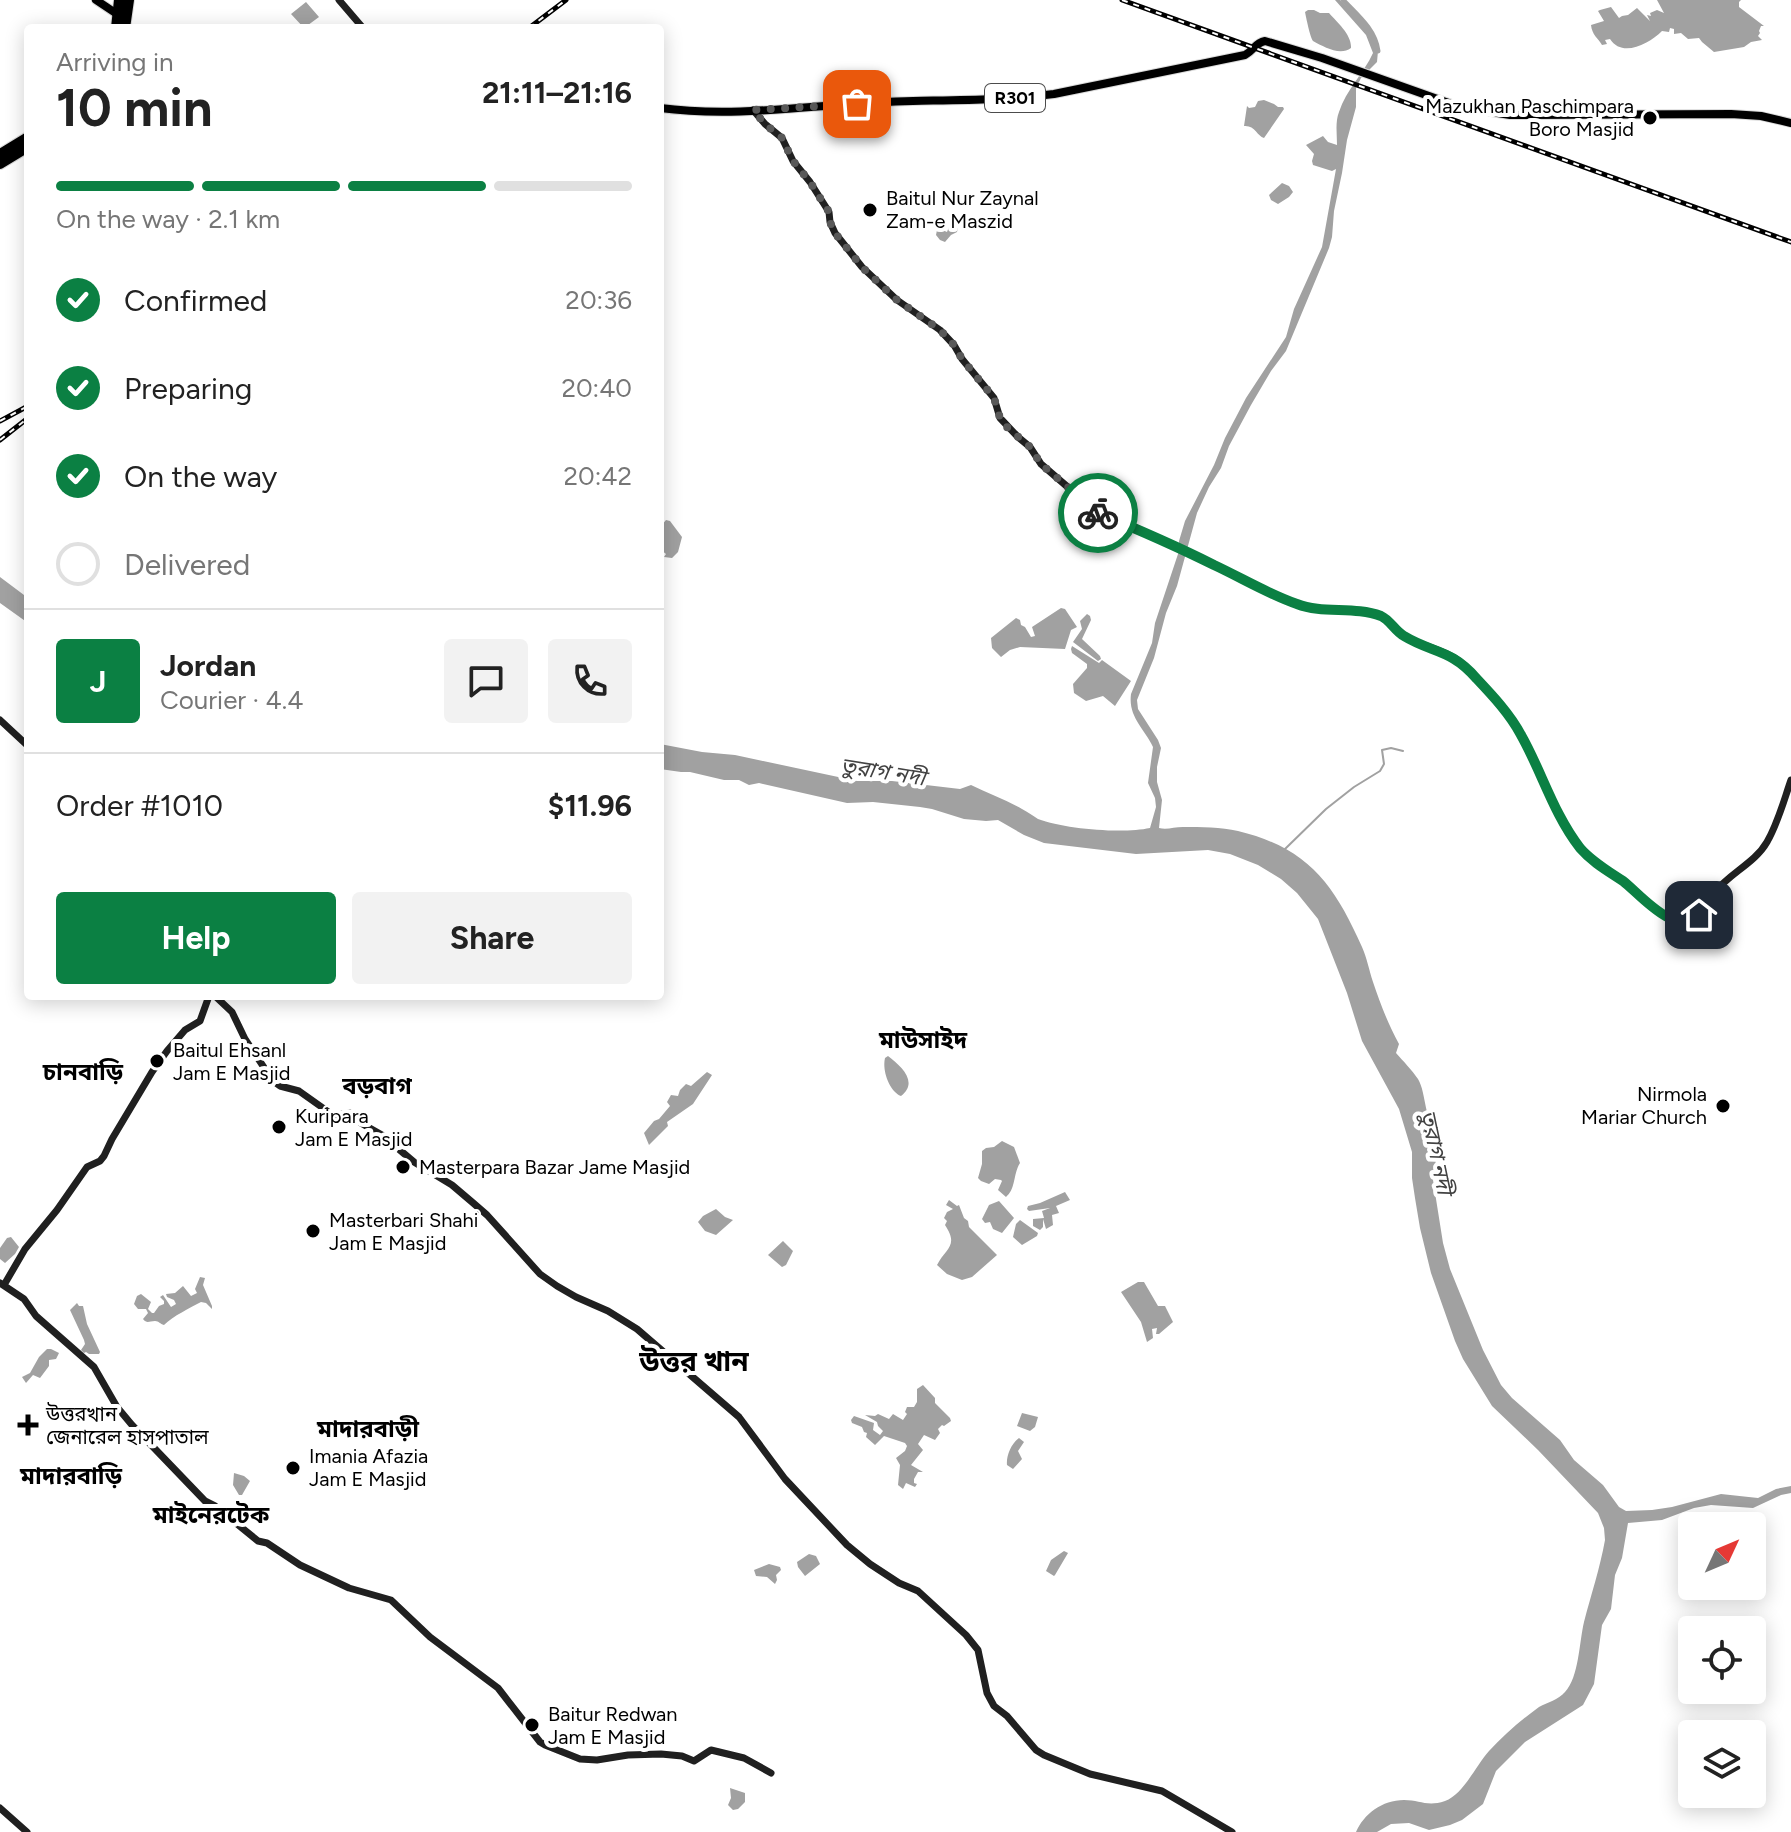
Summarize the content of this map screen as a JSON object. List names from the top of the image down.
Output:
{
  "streets": {
    "main road": ["R301"]
  },
  "districts": [
    "মাউসাইদ",
    "চানবাড়ি",
    "বড়বাগ",
    "উত্তর খান",
    "মাদারবাড়ী",
    "মাদারবাড়ি",
    "মাইনেরটেক"
  ],
  "water": ["তুরাগ নদী"],
  "places": {
    "other": [
      "Mazukhan Paschimpara Boro Masjid",
      "Baitul Nur Zaynal Zam-e Maszid",
      "Baitul Ehsanl Jam E Masjid",
      "Nirmola Mariar Church",
      "Kuripara Jam E Masjid",
      "Masterpara Bazar Jame Masjid",
      "Masterbari Shahi Jam E Masjid",
      "Imania Afazia Jam E Masjid",
      "Baitur Redwan Jam E Masjid"
    ],
    "health": ["উত্তরখান জেনারেল হাসপাতাল"]
  },
  "north": "top right",
  "page": {
    "heading": ["10 min", "Arriving in", "21:11–21:16"],
    "panel": [
      "Jordan",
      "Courier · 4.4",
      "Order #1010",
      "$11.96"
    ],
    "bar": "On the way · 2.1 km",
    "list": [
      ["Confirmed", "20:36"],
      ["Preparing", "20:40"],
      ["On the way", "20:42"],
      "Delivered"
    ],
    "round": "J",
    "buttons": ["Help", "Share"]
  }
}
